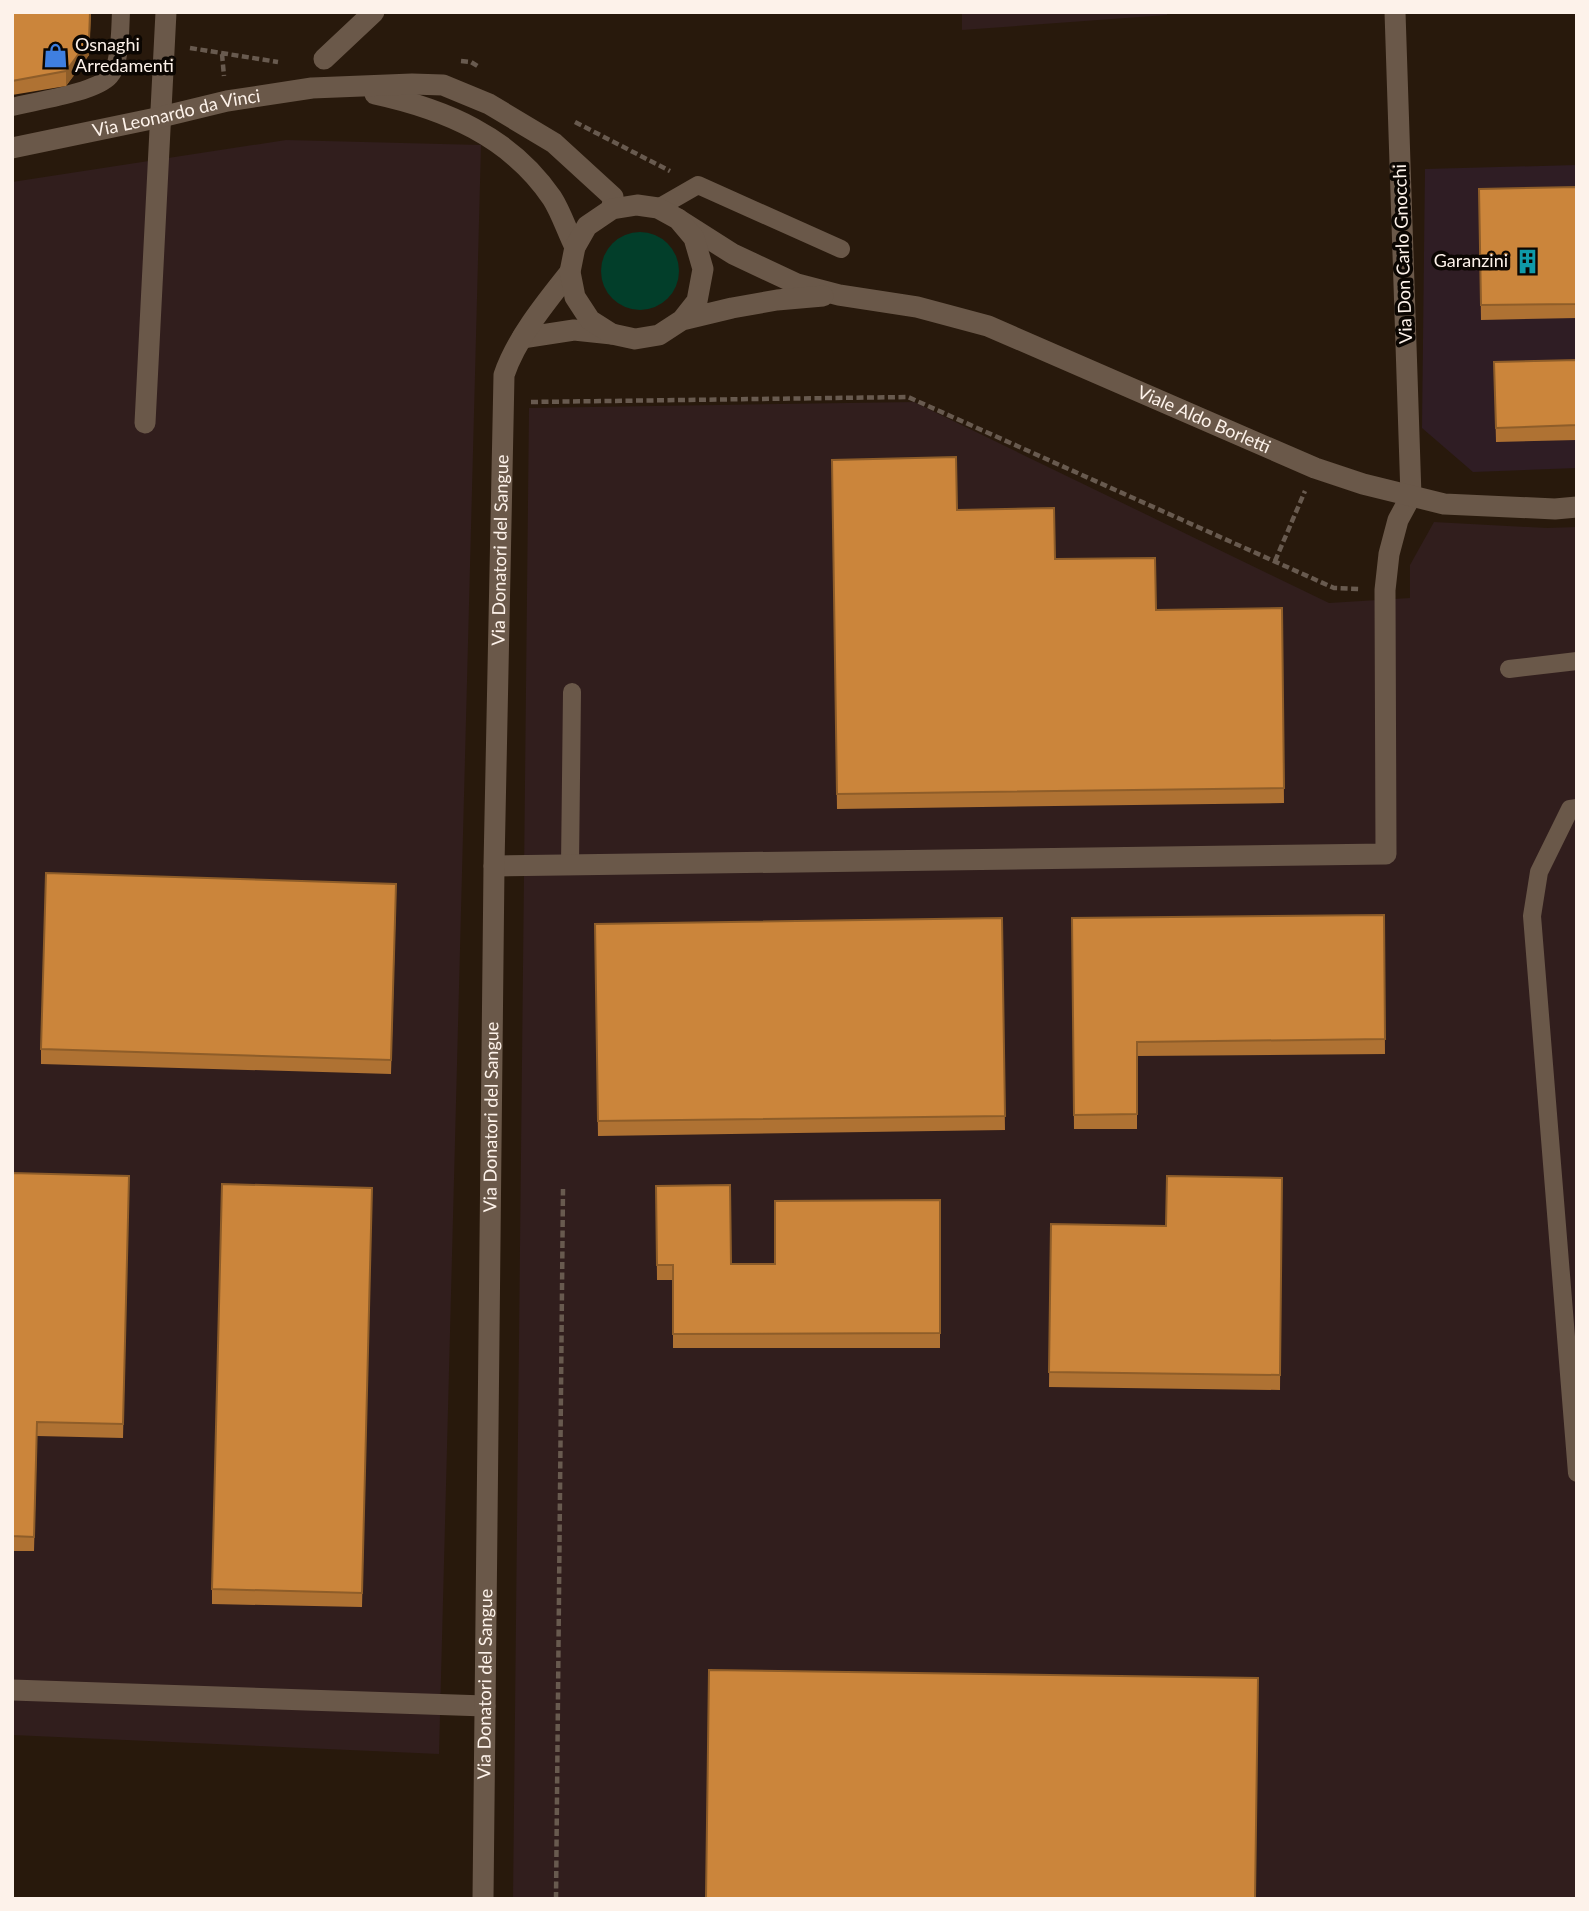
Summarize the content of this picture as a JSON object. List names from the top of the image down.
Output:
{
  "streets": {
    "street": [
      "Via Leonardo da Vinci",
      "Via Don Carlo Gnocchi",
      "Viale Aldo Borletti",
      "Via Donatori del Sangue"
    ]
  },
  "crossings": [
    ["Via Leonardo da Vinci", "Viale Aldo Borletti"],
    ["Via Leonardo da Vinci", "Via Donatori del Sangue"],
    ["Via Don Carlo Gnocchi", "Viale Aldo Borletti"],
    ["Viale Aldo Borletti", "Via Donatori del Sangue"]
  ],
  "places": {
    "shop": ["Osnaghi Arredamenti"],
    "building": ["Garanzini"]
  }
}
